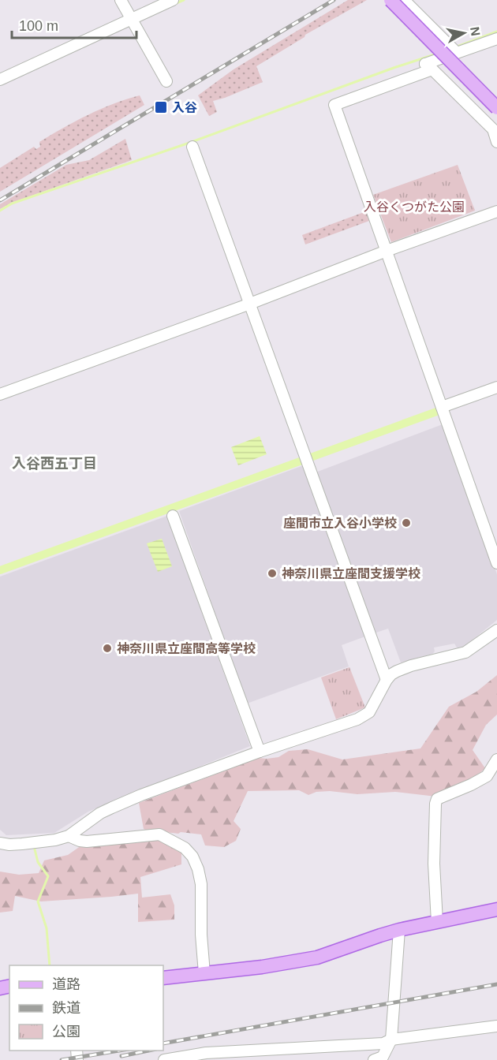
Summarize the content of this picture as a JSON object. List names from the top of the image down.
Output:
{
  "districts": ["入谷西五丁目"],
  "parks": ["入谷くつがた公園"],
  "places": {
    "transit": ["入谷"],
    "other": ["座間市立入谷小学校", "神奈川県立座間支援学校", "神奈川県立座間高等学校"]
  },
  "legend": ["道路", "鉄道", "公園"],
  "scale_bar": "100 m",
  "north": "right"
}
